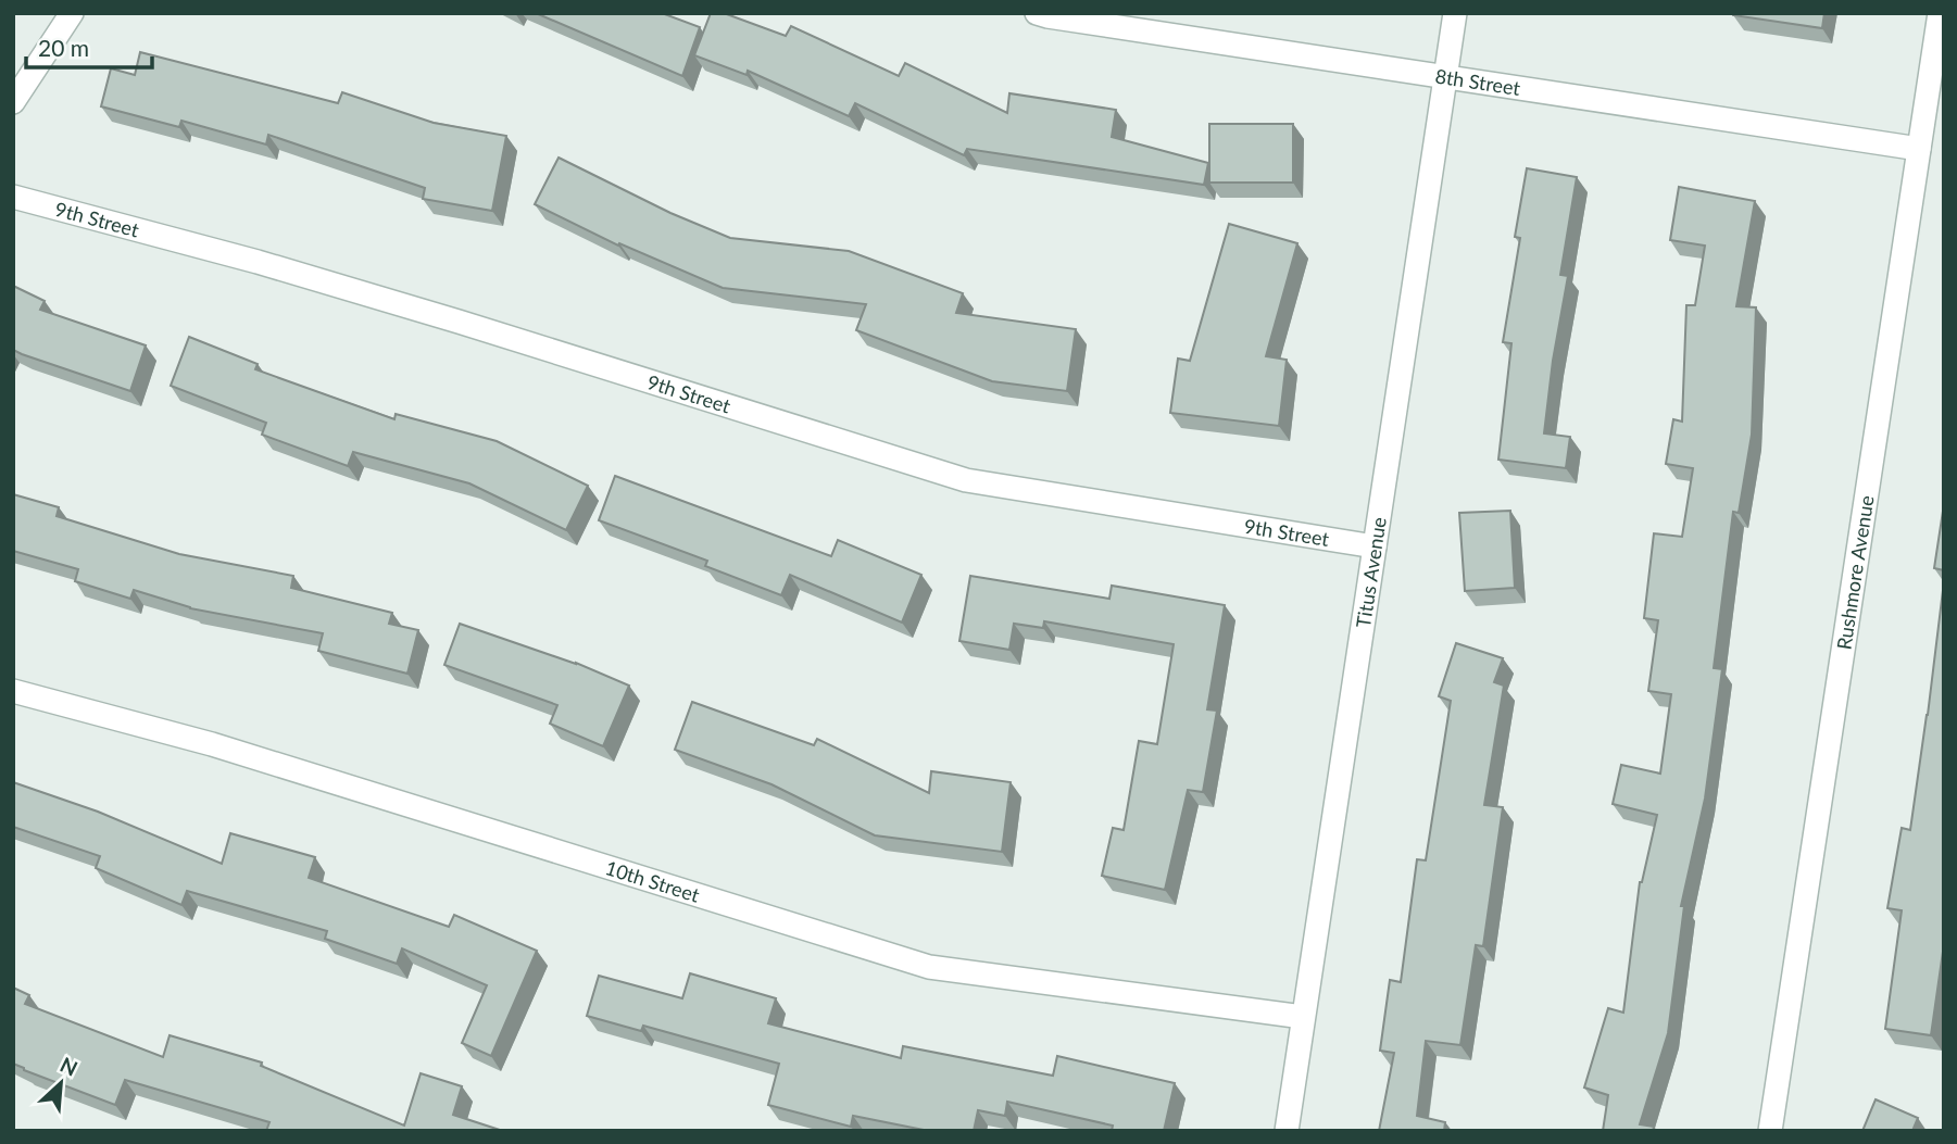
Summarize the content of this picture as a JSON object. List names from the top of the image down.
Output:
{
  "streets": {
    "street": [
      "8th Street",
      "9th Street",
      "Titus Avenue",
      "Rushmore Avenue",
      "10th Street"
    ]
  },
  "crossings": [
    ["8th Street", "Titus Avenue"],
    ["8th Street", "Rushmore Avenue"],
    ["9th Street", "Titus Avenue"],
    ["Titus Avenue", "10th Street"]
  ],
  "scale_bar": "20 m",
  "north": "top right"
}
